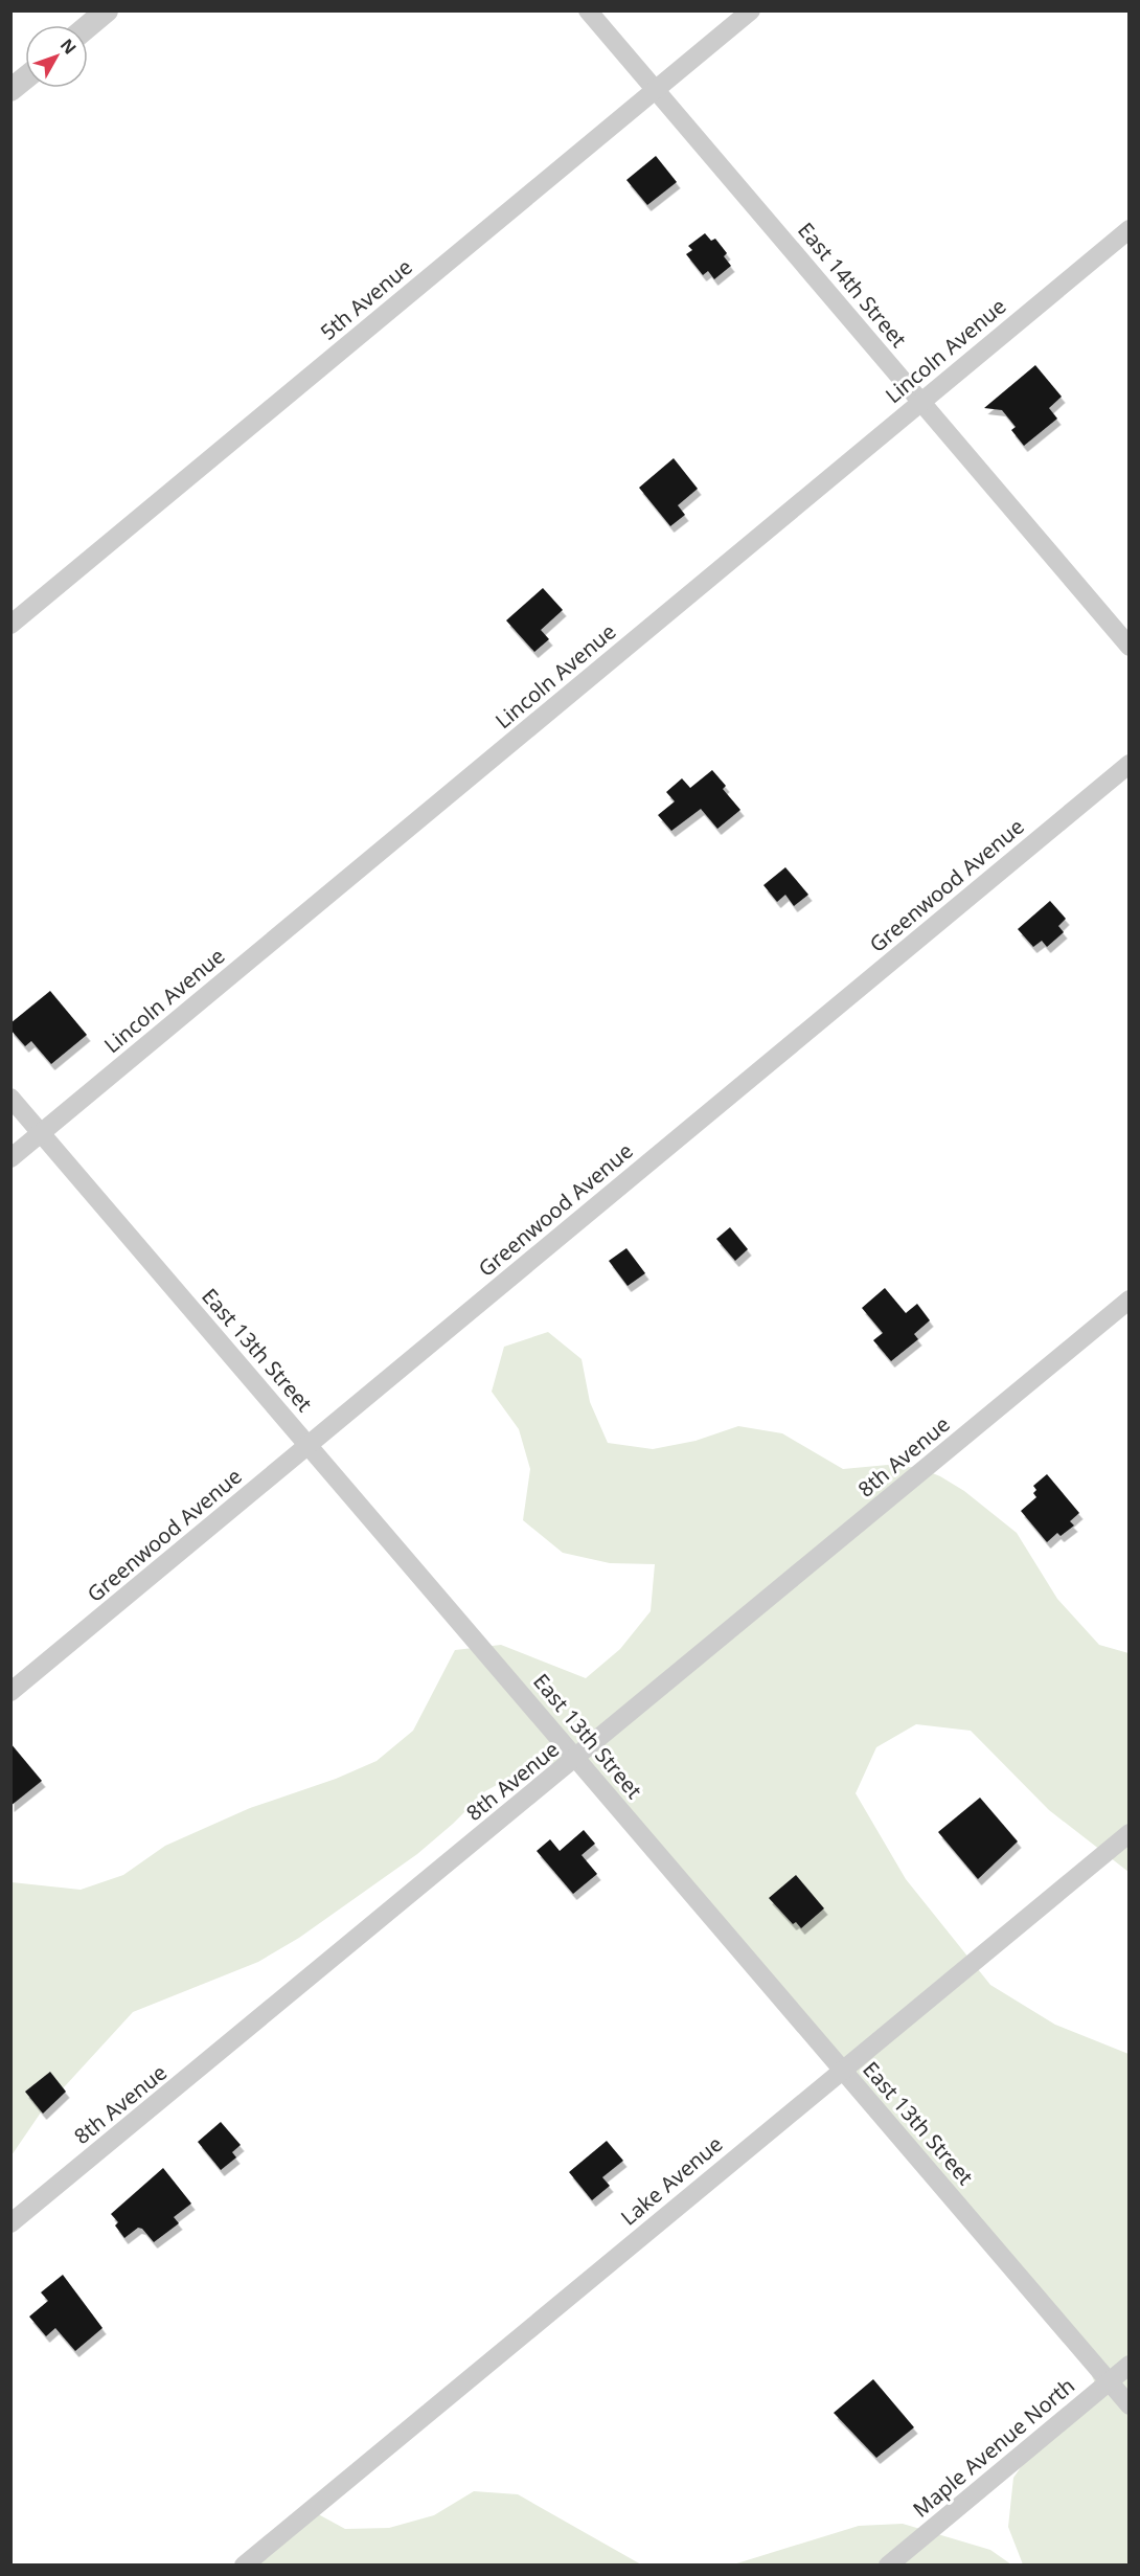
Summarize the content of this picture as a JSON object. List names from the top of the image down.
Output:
{
  "streets": {
    "street": [
      "East 14th Street",
      "5th Avenue",
      "Lincoln Avenue",
      "Greenwood Avenue",
      "East 13th Street",
      "8th Avenue",
      "Lake Avenue",
      "Maple Avenue North"
    ]
  },
  "crossings": [
    ["East 14th Street", "5th Avenue"],
    ["East 14th Street", "Lincoln Avenue"],
    ["Lincoln Avenue", "East 13th Street"],
    ["Greenwood Avenue", "East 13th Street"],
    ["East 13th Street", "8th Avenue"],
    ["East 13th Street", "Lake Avenue"],
    ["East 13th Street", "Maple Avenue North"]
  ],
  "north": "top right"
}
